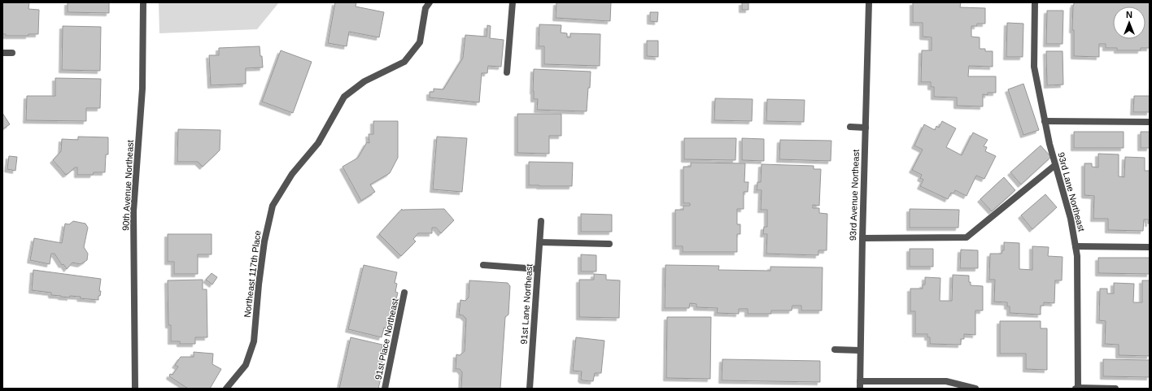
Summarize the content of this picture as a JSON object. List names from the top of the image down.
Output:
{
  "streets": {
    "street": [
      "90th Avenue Northeast",
      "93rd Lane Northeast",
      "93rd Avenue Northeast",
      "Northeast 117th Place",
      "91st Lane Northeast",
      "91st Place Northeast"
    ]
  },
  "north": "top"
}
